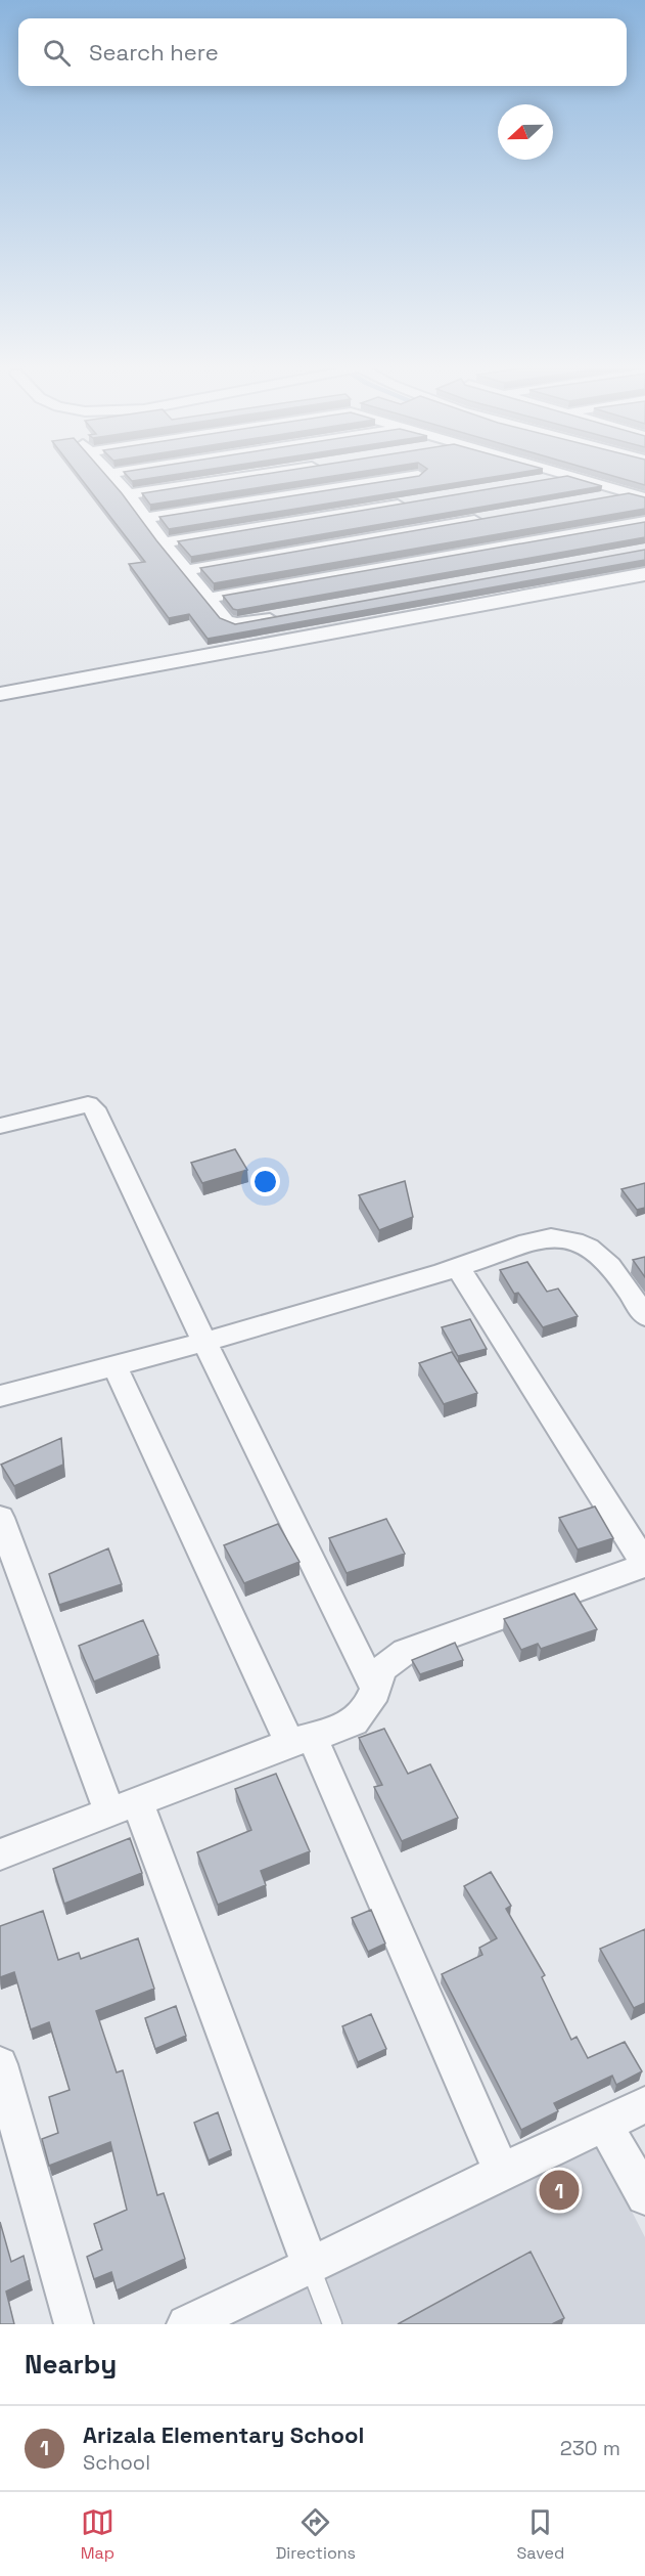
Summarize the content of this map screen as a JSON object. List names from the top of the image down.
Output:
{
  "north": "left",
  "page": {
    "search": "Search here",
    "pins": "1",
    "heading": "Nearby",
    "list": [
      {
        "mark": "1",
        "name": "Arizala Elementary School",
        "note": "School",
        "value": "230 m"
      }
    ],
    "nav": ["Map", "Directions", "Saved"]
  }
}
